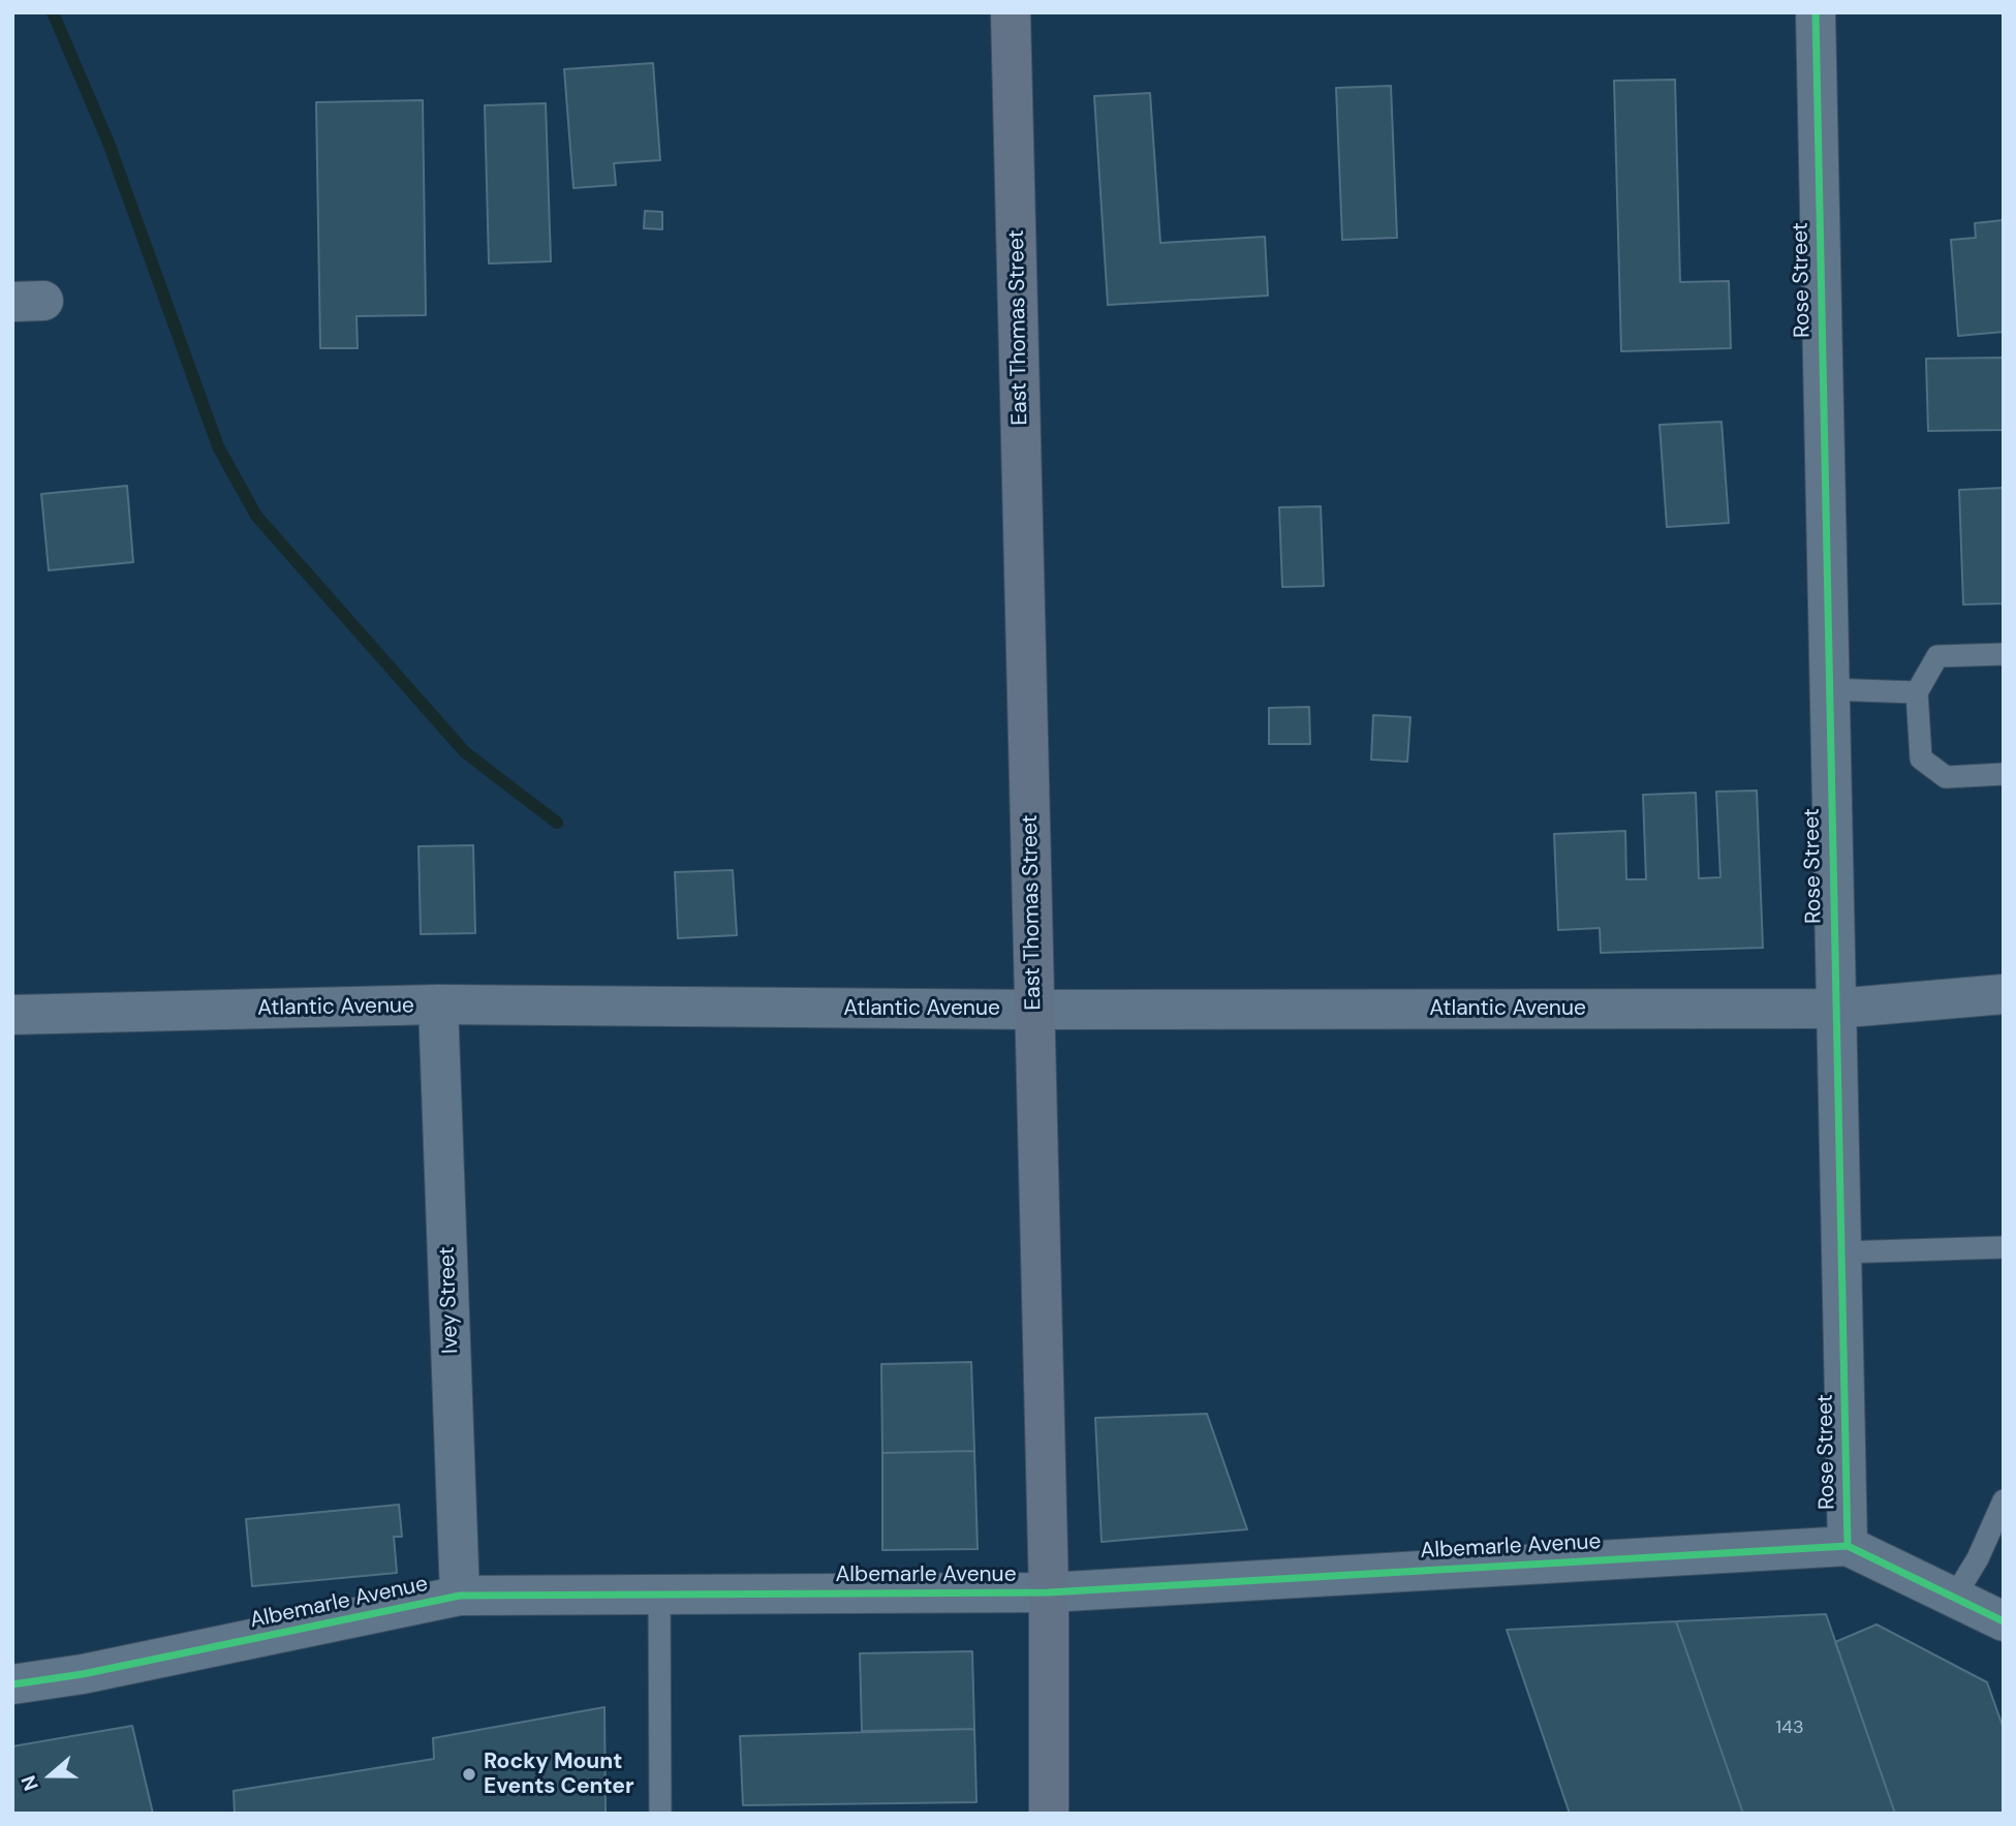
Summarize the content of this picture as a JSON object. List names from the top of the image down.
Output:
{
  "streets": {
    "main road": ["East Thomas Street"],
    "street": [
      "Rose Street",
      "Atlantic Avenue",
      "Ivey Street",
      "Albemarle Avenue"
    ]
  },
  "crossings": [
    ["Rose Street", "Atlantic Avenue"],
    ["Rose Street", "Albemarle Avenue"],
    ["East Thomas Street", "Atlantic Avenue"],
    ["East Thomas Street", "Albemarle Avenue"],
    ["Atlantic Avenue", "Ivey Street"],
    ["Ivey Street", "Albemarle Avenue"]
  ],
  "places": ["Rocky Mount Events Center"],
  "house_numbers": ["143"],
  "north": "left"
}
